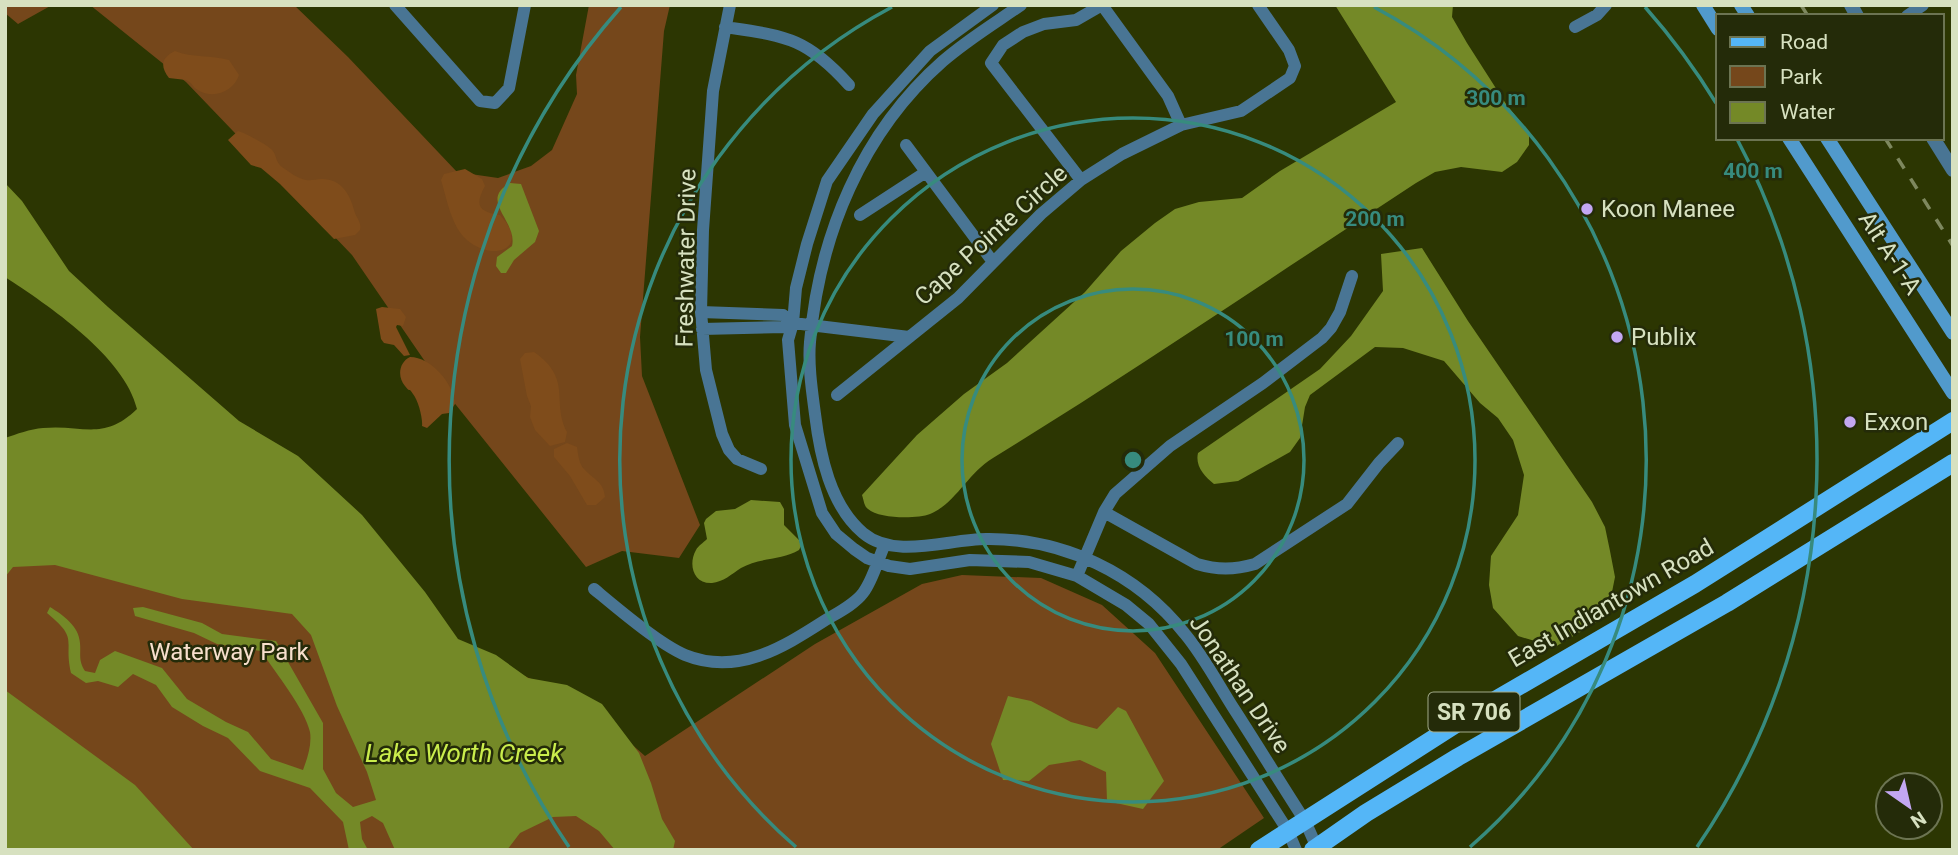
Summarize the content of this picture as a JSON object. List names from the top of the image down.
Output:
{
  "streets": {
    "main road": ["Alt A-1-A", "East Indiantown Road", "SR 706"],
    "street": ["Cape Pointe Circle", "Freshwater Drive", "Jonathan Drive"]
  },
  "crossings": [
    ["Cape Pointe Circle", "Freshwater Drive"],
    ["Cape Pointe Circle", "Jonathan Drive"],
    ["East Indiantown Road", "Jonathan Drive"],
    ["Jonathan Drive", "SR 706"]
  ],
  "water": ["Lake Worth Creek"],
  "parks": ["Waterway Park"],
  "places": ["Koon Manee", "Publix", "Exxon"],
  "legend": ["Road", "Park", "Water"],
  "north": "bottom right",
  "rings": [
    "300 m",
    "400 m",
    "200 m",
    "100 m"
  ]
}
